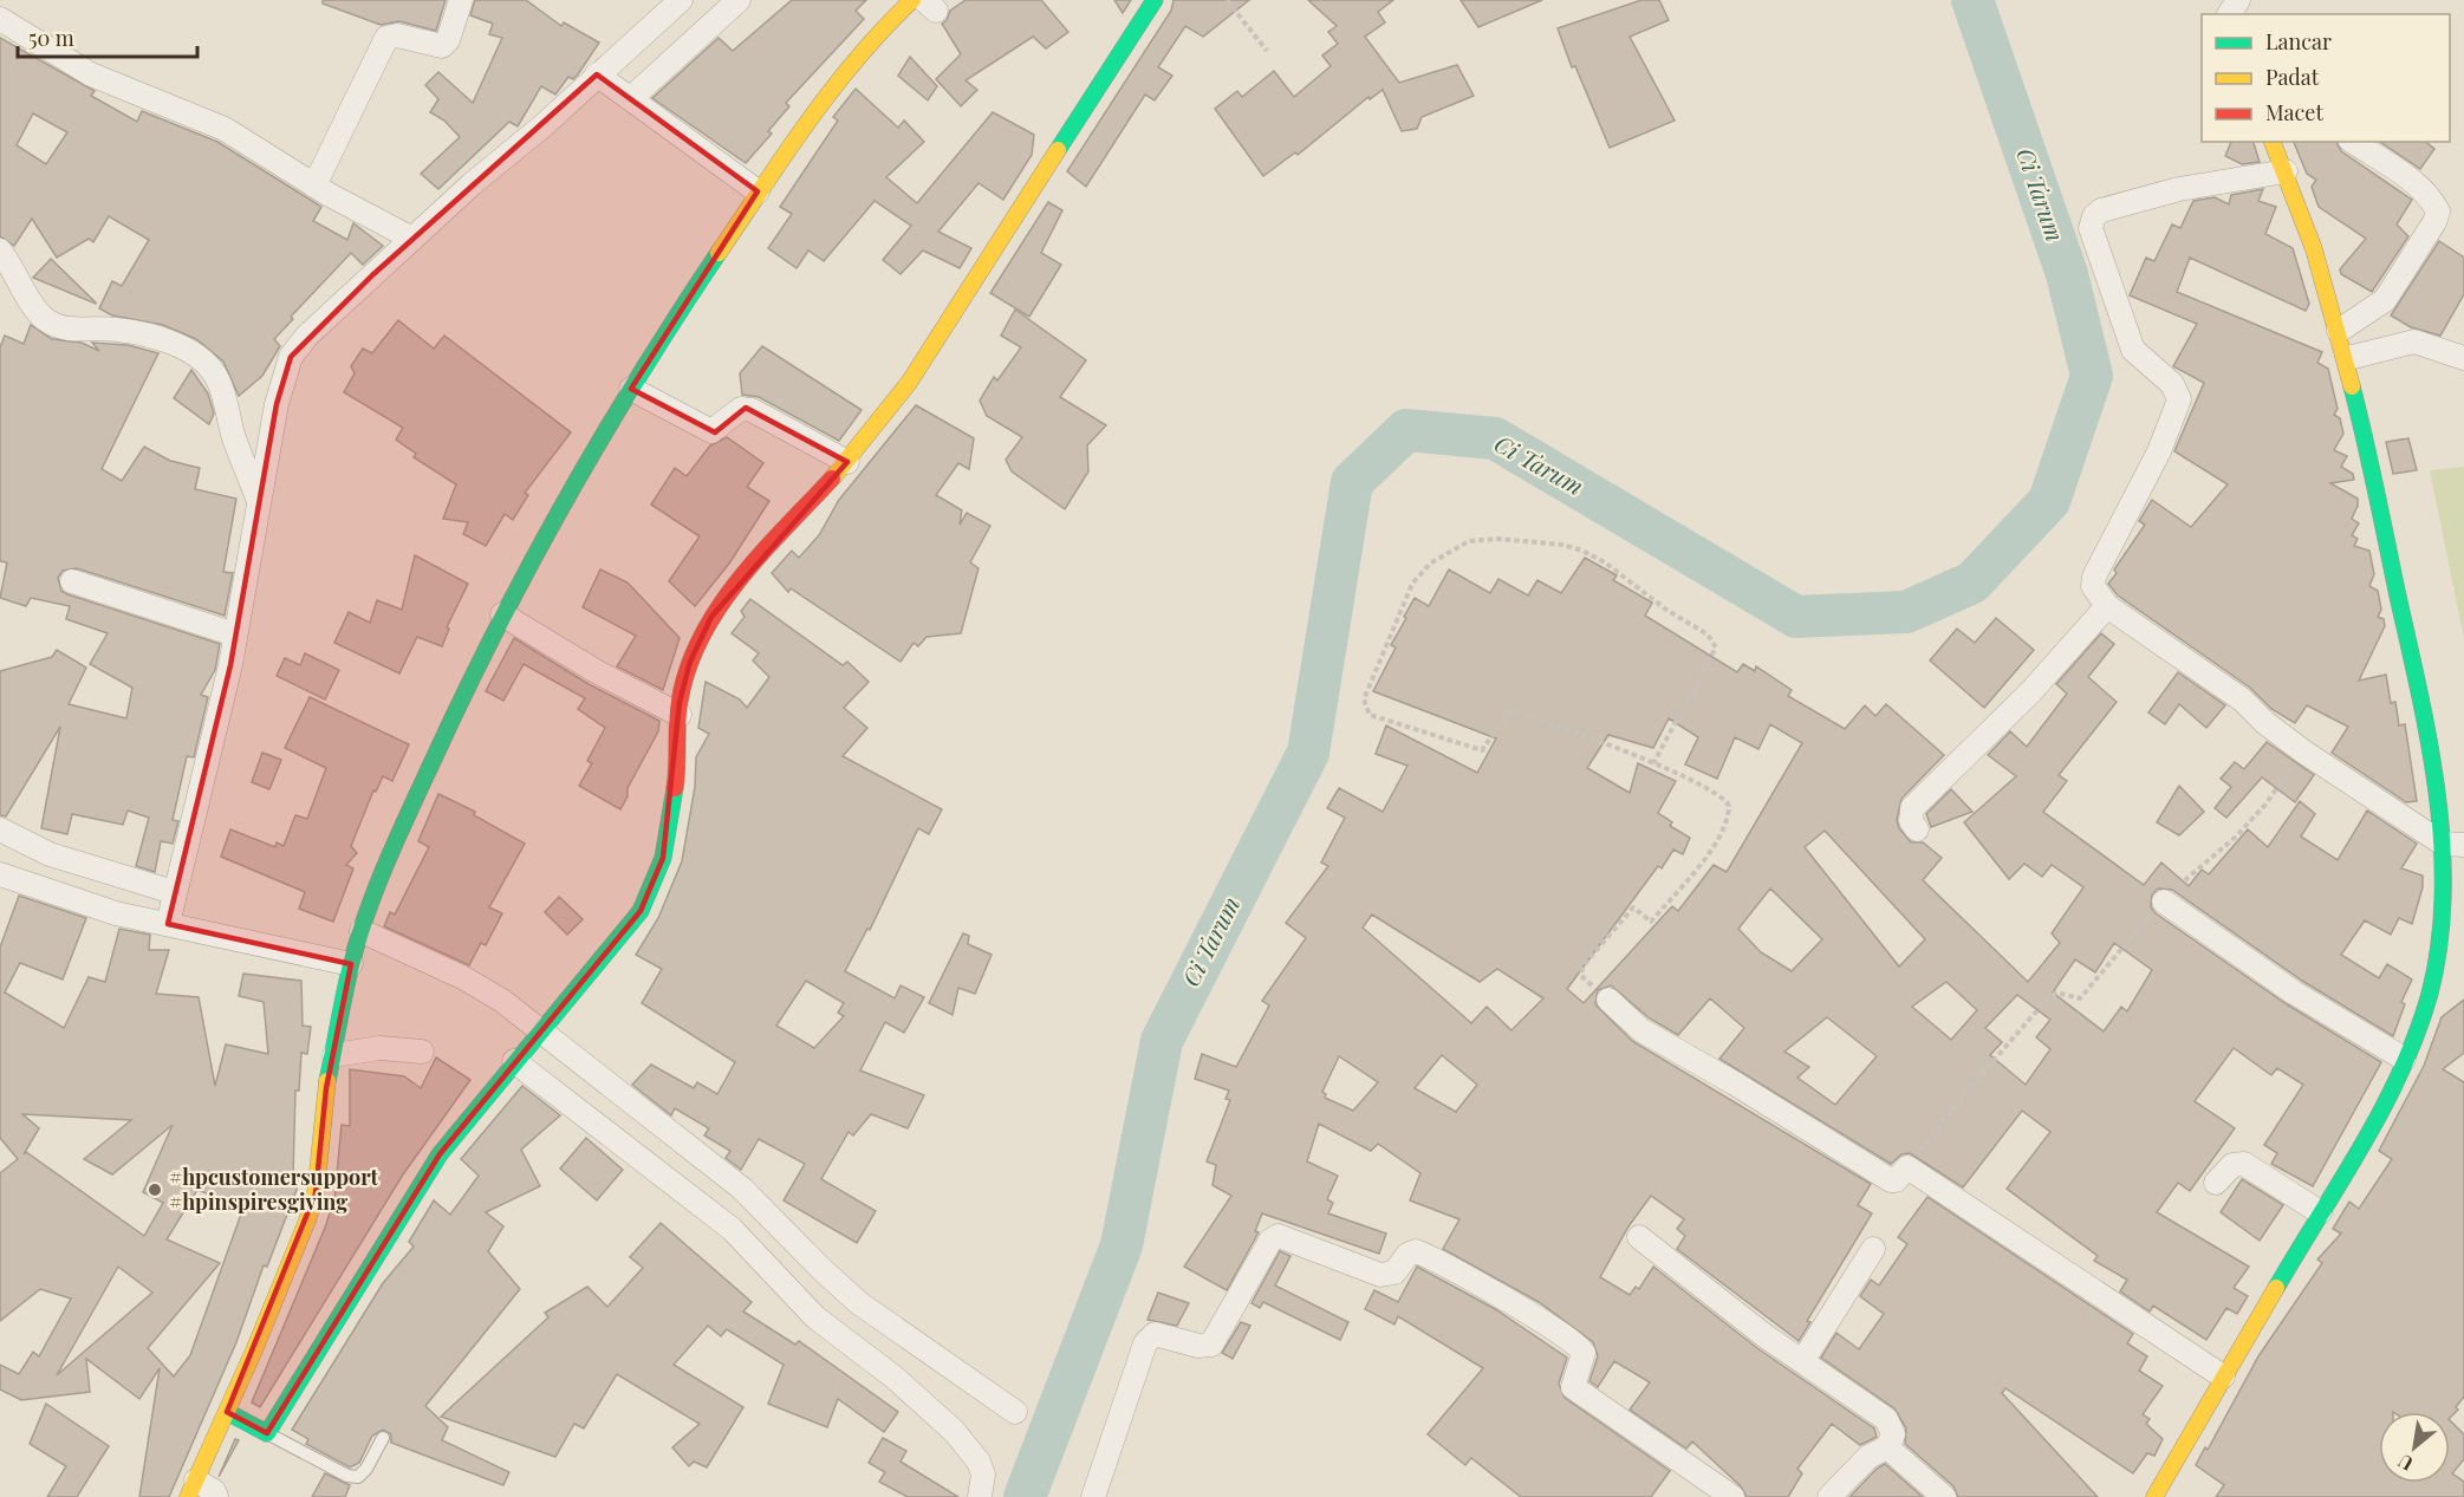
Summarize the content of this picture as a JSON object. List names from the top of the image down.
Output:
{
  "water": ["Ci Tarum"],
  "places": ["#hpcustomersupport #hpinspiresgiving"],
  "legend": ["Lancar", "Padat", "Macet"],
  "scale_bar": "50 m",
  "north": "bottom left"
}
